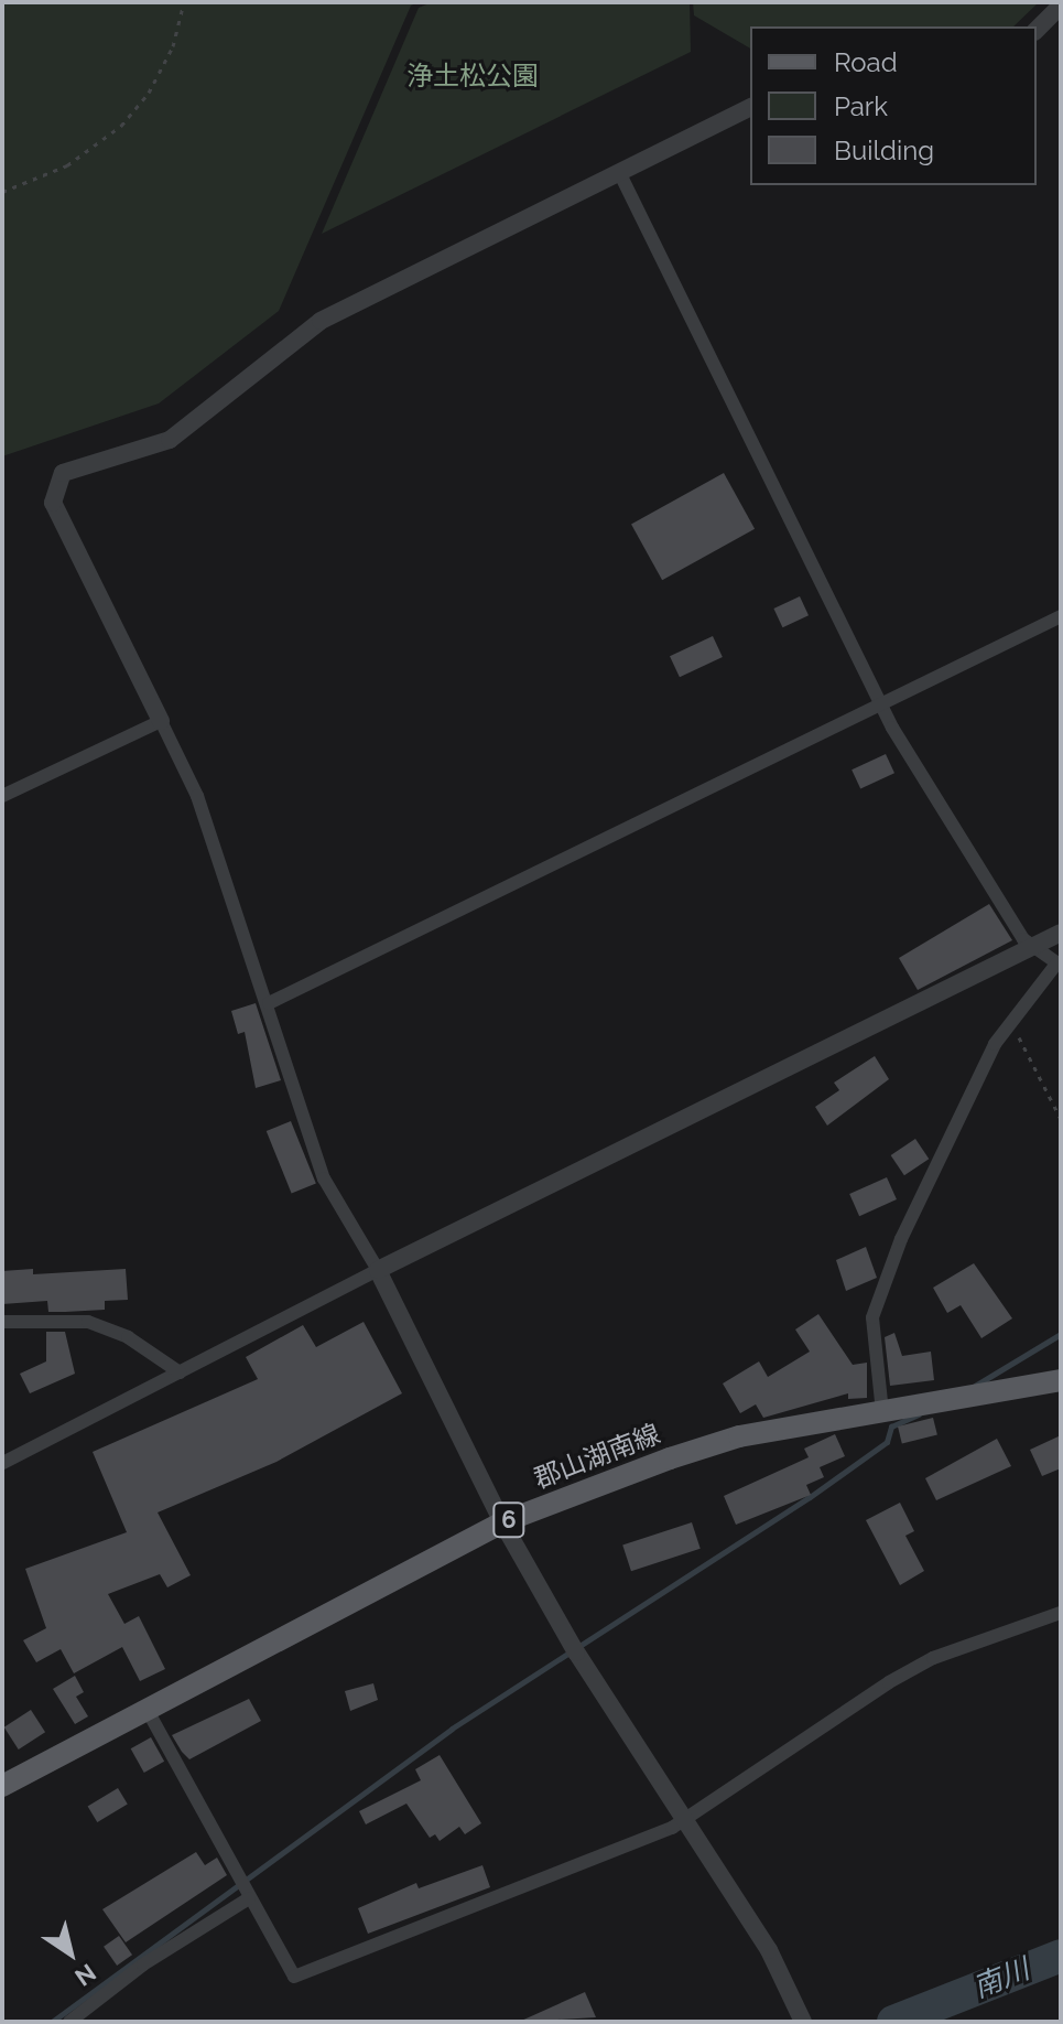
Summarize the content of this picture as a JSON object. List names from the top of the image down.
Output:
{
  "streets": {
    "main road": ["郡山湖南線", "6"]
  },
  "water": ["南川"],
  "parks": ["浄土松公園"],
  "legend": ["Road", "Park", "Building"],
  "north": "bottom right"
}
